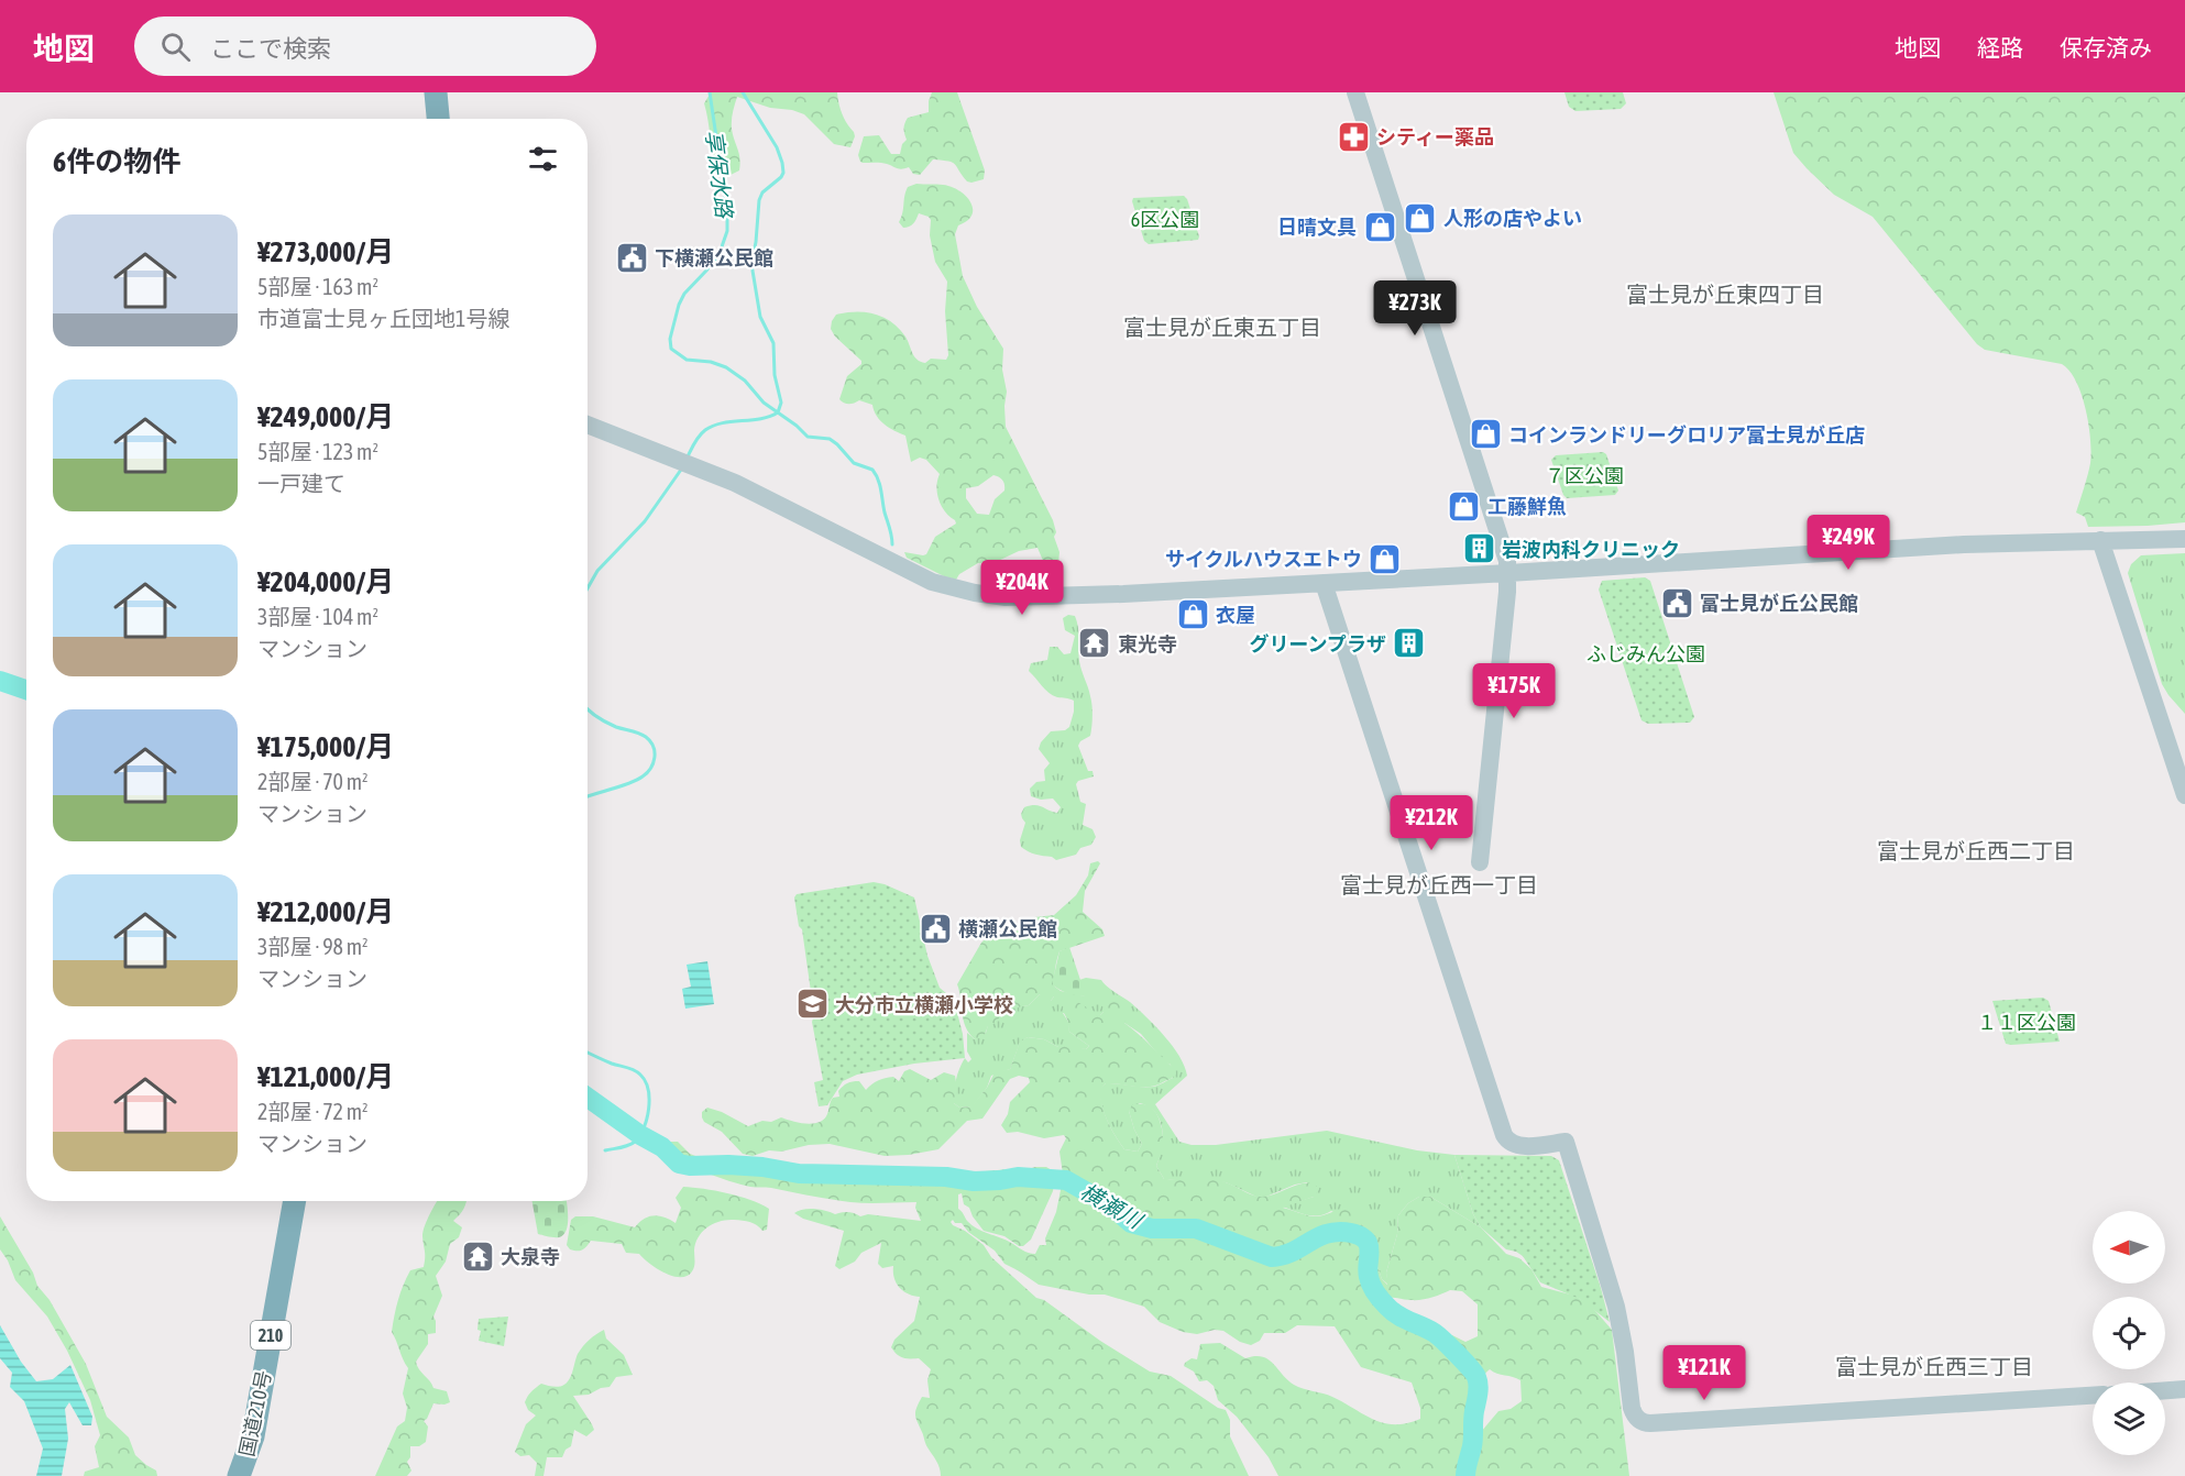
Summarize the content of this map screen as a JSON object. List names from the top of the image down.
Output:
{
  "streets": {
    "highway": ["210", "国道210号"]
  },
  "districts": [
    "富士見が丘東四丁目",
    "富士見が丘東五丁目",
    "富士見が丘西二丁目",
    "富士見が丘西一丁目",
    "富士見が丘西三丁目"
  ],
  "water": ["享保水路", "横瀬川"],
  "parks": [
    "6区公園",
    "７区公園",
    "ふじみん公園",
    "１１区公園"
  ],
  "places": {
    "pharmacy": ["シティー薬品"],
    "shop": [
      "人形の店やよい",
      "日晴文具",
      "コインランドリーグロリア富士見が丘店",
      "工藤鮮魚",
      "サイクルハウスエトウ",
      "衣屋"
    ],
    "public building": ["下横瀬公民館", "富士見が丘公民館", "横瀬公民館"],
    "building": ["岩波内科クリニック", "グリーンプラザ"],
    "temple": ["東光寺", "大泉寺"],
    "school or university": ["大分市立横瀬小学校"]
  },
  "north": "left",
  "page": {
    "header": "地図",
    "search": "ここで検索",
    "nav": ["地図", "経路", "保存済み"],
    "heading": "6件の物件",
    "list": [
      {
        "name": "¥273,000/月",
        "note": "5部屋 · 163 m² · 市道富士見ヶ丘団地1号線"
      },
      {
        "name": "¥249,000/月",
        "note": "5部屋 · 123 m² · 一戸建て"
      },
      {
        "name": "¥204,000/月",
        "note": "3部屋 · 104 m² · マンション"
      },
      {
        "name": "¥175,000/月",
        "note": "2部屋 · 70 m² · マンション"
      },
      {
        "name": "¥212,000/月",
        "note": "3部屋 · 98 m² · マンション"
      },
      {
        "name": "¥121,000/月",
        "note": "2部屋 · 72 m² · マンション"
      }
    ],
    "price": [
      "¥273K",
      "¥249K",
      "¥204K",
      "¥175K",
      "¥212K",
      "¥121K"
    ]
  }
}
